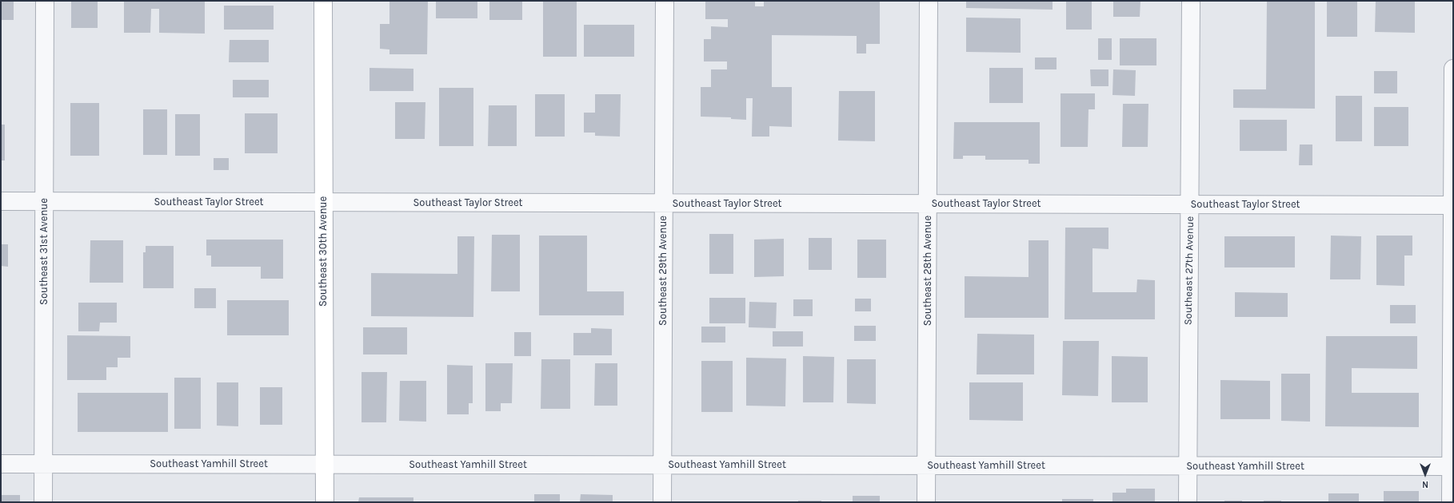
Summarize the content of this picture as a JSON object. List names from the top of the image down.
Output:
{
  "streets": {
    "street": [
      "Southeast Taylor Street",
      "Southeast 31st Avenue",
      "Southeast 30th Avenue",
      "Southeast 29th Avenue",
      "Southeast 28th Avenue",
      "Southeast 27th Avenue",
      "Southeast Yamhill Street"
    ]
  },
  "crossings": [
    ["Southeast Taylor Street", "Southeast 31st Avenue"],
    ["Southeast Taylor Street", "Southeast 30th Avenue"],
    ["Southeast Taylor Street", "Southeast 29th Avenue"],
    ["Southeast Taylor Street", "Southeast 28th Avenue"],
    ["Southeast Taylor Street", "Southeast 27th Avenue"],
    ["Southeast 31st Avenue", "Southeast Yamhill Street"],
    ["Southeast 30th Avenue", "Southeast Yamhill Street"],
    ["Southeast 29th Avenue", "Southeast Yamhill Street"],
    ["Southeast 28th Avenue", "Southeast Yamhill Street"],
    ["Southeast 27th Avenue", "Southeast Yamhill Street"]
  ],
  "north": "bottom"
}
